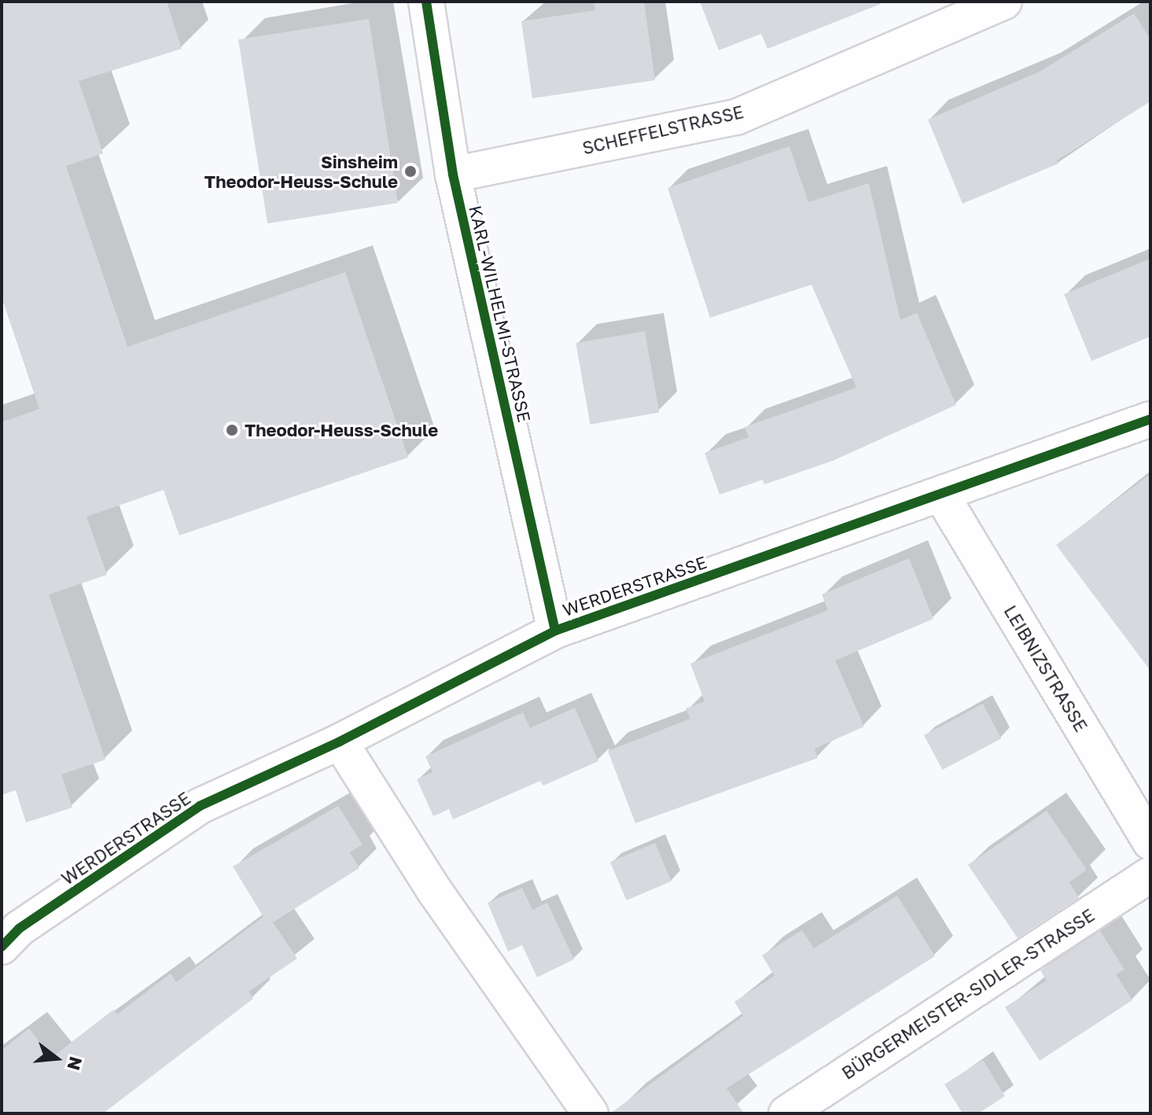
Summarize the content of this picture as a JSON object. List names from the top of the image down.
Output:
{
  "streets": {
    "street": [
      "SCHEFFELSTRASSE",
      "KARL-WILHELMI-STRASSE",
      "WERDERSTRASSE",
      "LEIBNIZSTRASSE",
      "BÜRGERMEISTER-SIDLER-STRASSE"
    ]
  },
  "crossings": [
    ["SCHEFFELSTRASSE", "KARL-WILHELMI-STRASSE"],
    ["KARL-WILHELMI-STRASSE", "WERDERSTRASSE"],
    ["WERDERSTRASSE", "LEIBNIZSTRASSE"]
  ],
  "places": ["Sinsheim Theodor-Heuss-Schule", "Theodor-Heuss-Schule"],
  "north": "right"
}
